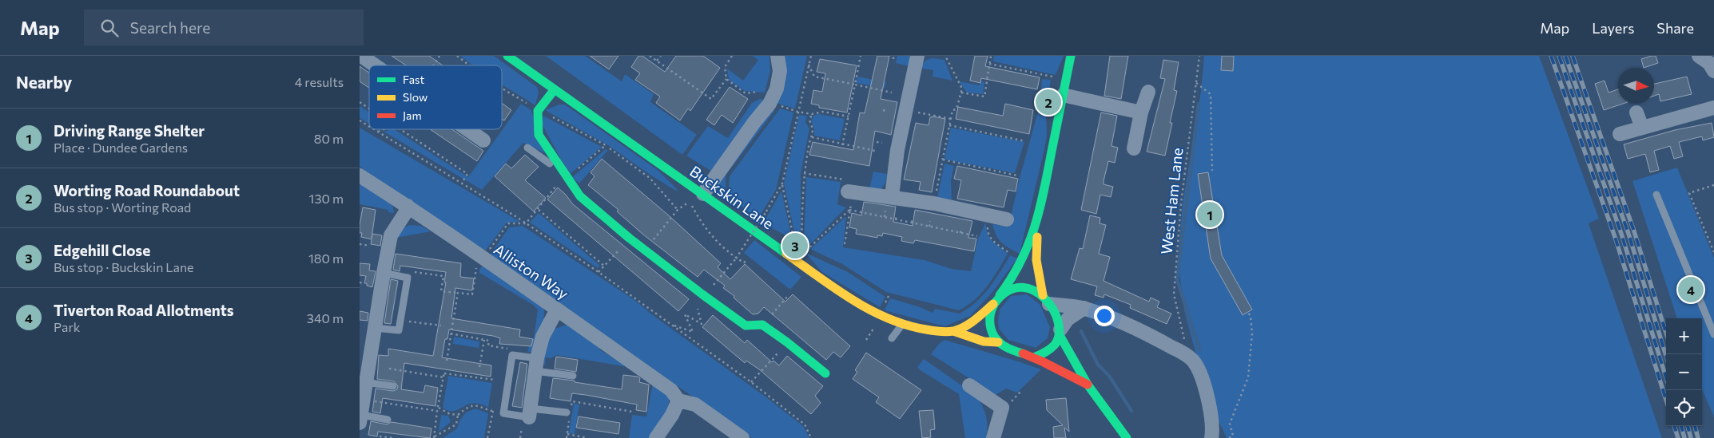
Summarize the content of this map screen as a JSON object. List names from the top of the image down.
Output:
{
  "streets": {
    "street": ["Buckskin Lane", "Alliston Way"],
    "path": ["West Ham Lane"]
  },
  "legend": ["Fast", "Slow", "Jam"],
  "north": "right",
  "page": {
    "header": "Map",
    "search": "Search here",
    "nav": ["Map", "Layers", "Share"],
    "heading": ["Nearby", "4 results"],
    "pins": [
      "2",
      "1",
      "3",
      "4"
    ],
    "list": [
      {
        "mark": "1",
        "name": "Driving Range Shelter",
        "note": "Place · Dundee Gardens",
        "value": "80 m"
      },
      {
        "mark": "2",
        "name": "Worting Road Roundabout",
        "note": "Bus stop · Worting Road",
        "value": "130 m"
      },
      {
        "mark": "3",
        "name": "Edgehill Close",
        "note": "Bus stop · Buckskin Lane",
        "value": "180 m"
      },
      {
        "mark": "4",
        "name": "Tiverton Road Allotments",
        "note": "Park",
        "value": "340 m"
      }
    ],
    "map_buttons": ["+", "−"]
  }
}
